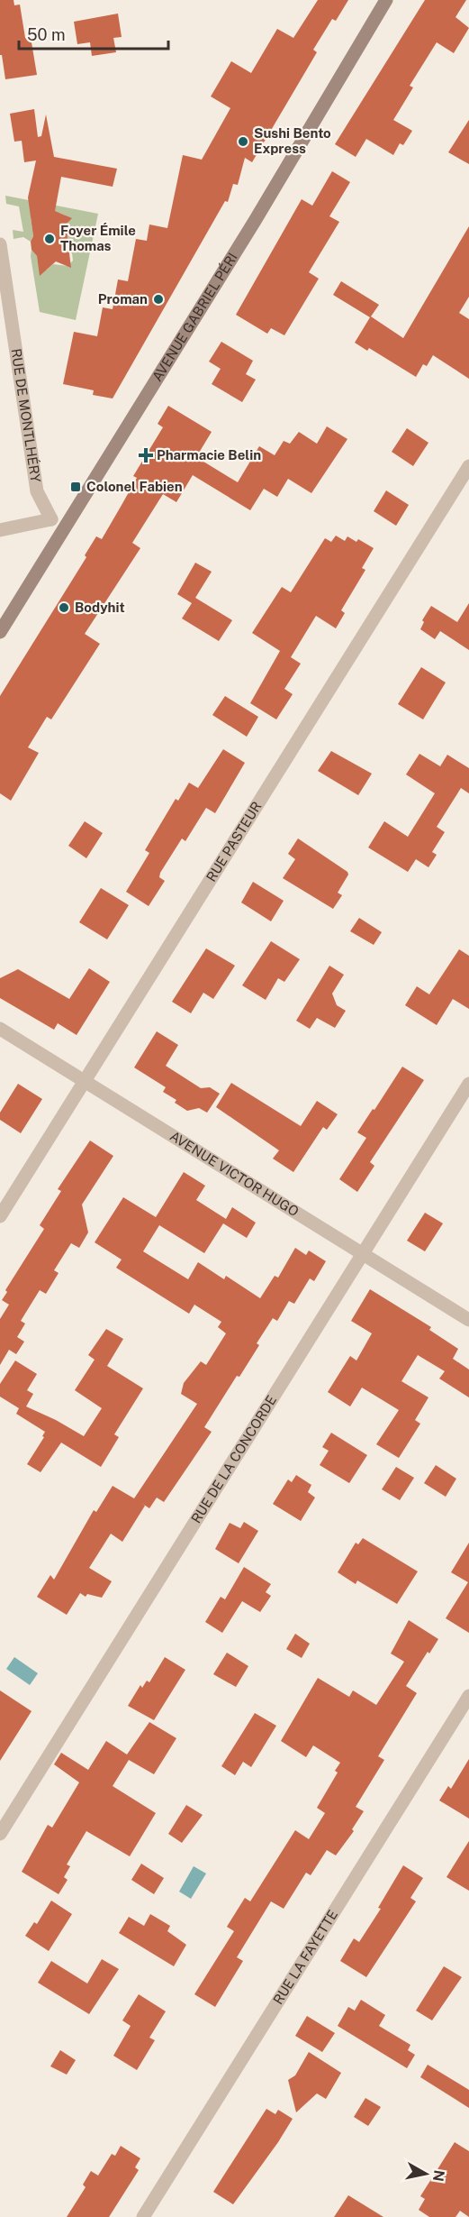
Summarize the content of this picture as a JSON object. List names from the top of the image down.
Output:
{
  "streets": {
    "street": [
      "AVENUE GABRIEL PÉRI",
      "RUE DE MONTLHÉRY",
      "RUE PASTEUR",
      "AVENUE VICTOR HUGO",
      "RUE DE LA CONCORDE",
      "RUE LA FAYETTE"
    ]
  },
  "crossings": [
    ["RUE PASTEUR", "AVENUE VICTOR HUGO"],
    ["AVENUE VICTOR HUGO", "RUE DE LA CONCORDE"]
  ],
  "places": {
    "other": [
      "Sushi Bento Express",
      "Foyer Émile Thomas",
      "Proman",
      "Bodyhit"
    ],
    "health": ["Pharmacie Belin"],
    "transit": ["Colonel Fabien"]
  },
  "scale_bar": "50 m",
  "north": "right"
}
